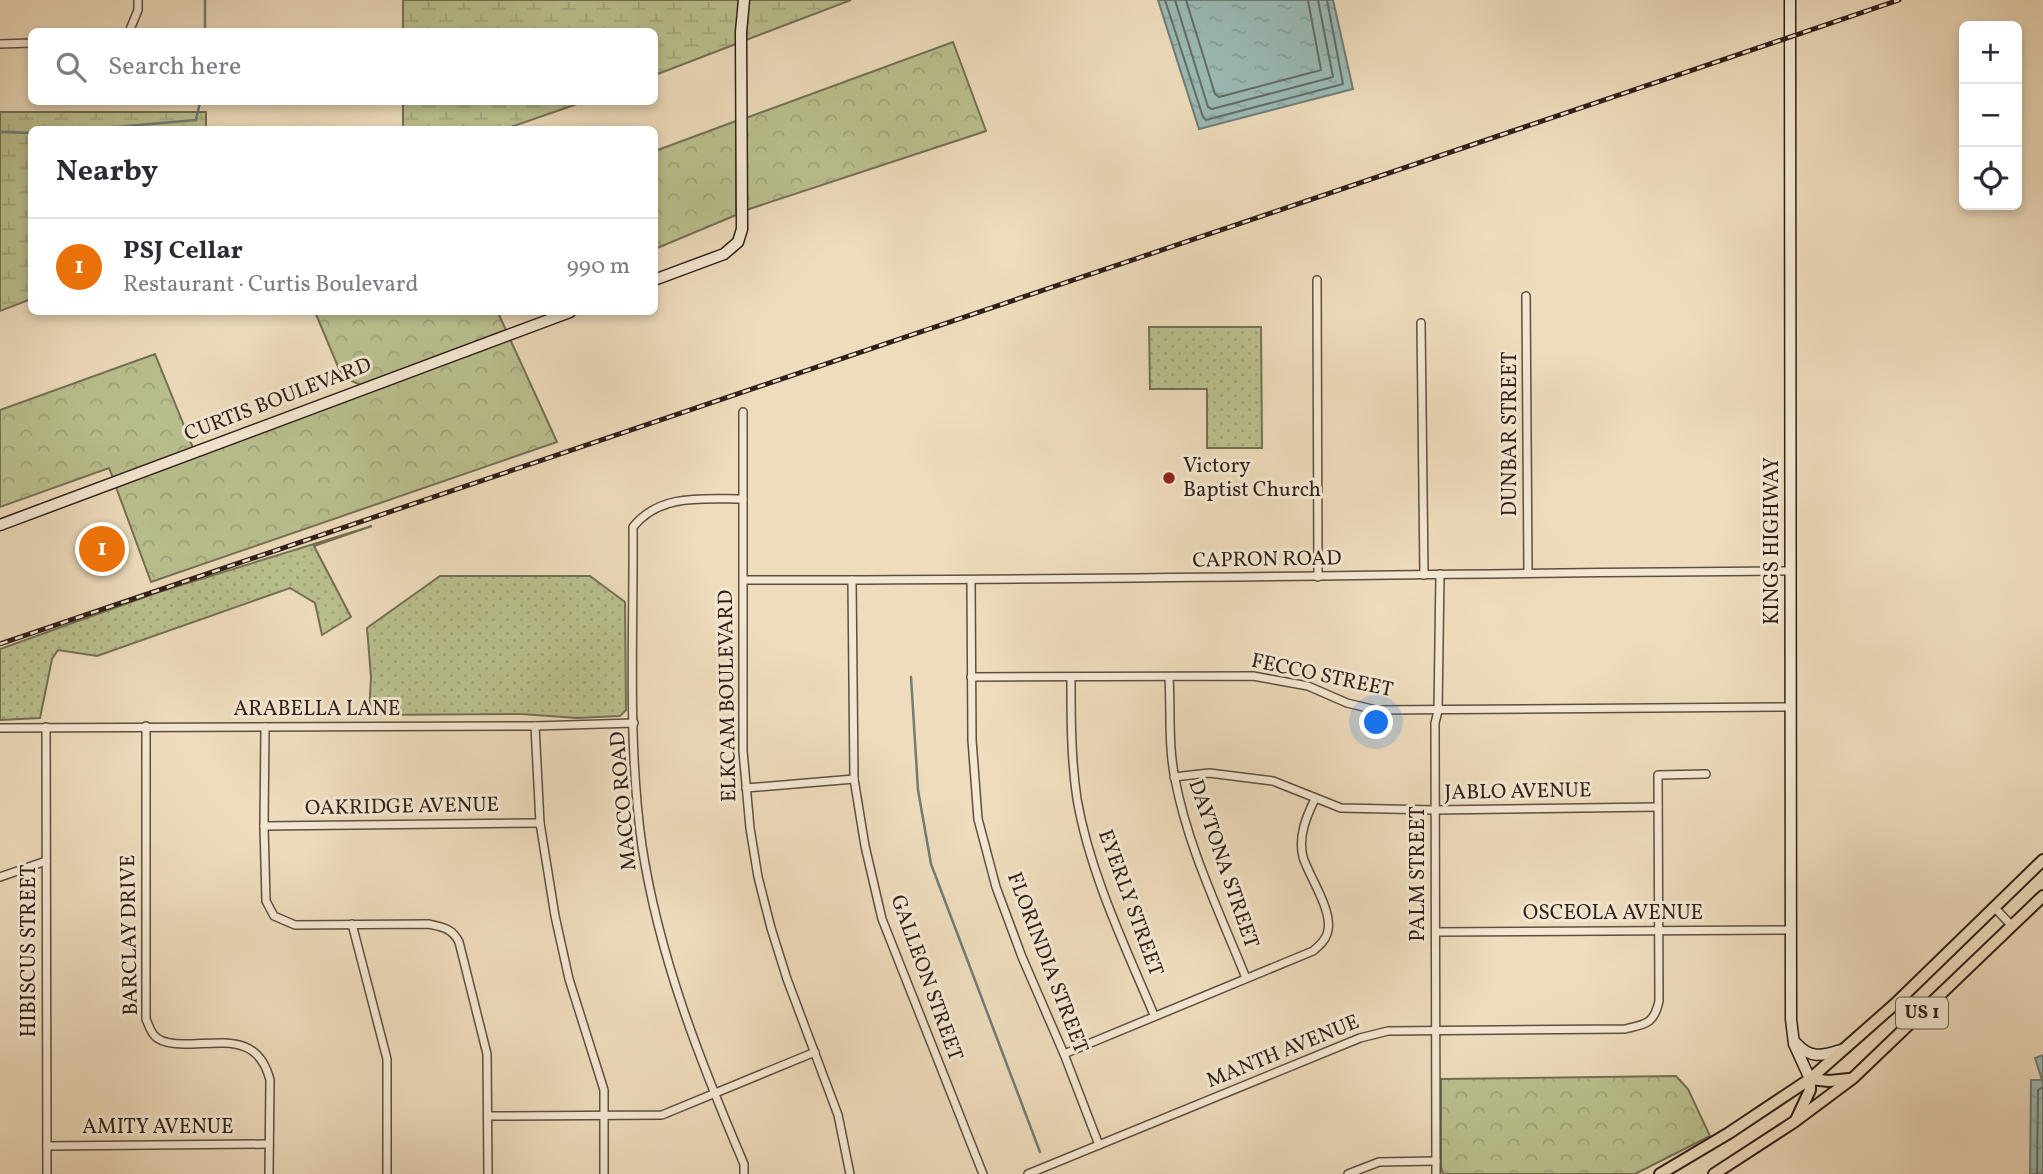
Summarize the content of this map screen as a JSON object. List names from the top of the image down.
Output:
{
  "streets": {
    "main road": ["US 1"],
    "street": [
      "CURTIS BOULEVARD",
      "DUNBAR STREET",
      "KINGS HIGHWAY",
      "CAPRON ROAD",
      "FECCO STREET",
      "ELKCAM BOULEVARD",
      "ARABELLA LANE",
      "JABLO AVENUE",
      "MACCO ROAD",
      "OAKRIDGE AVENUE",
      "DAYTONA STREET",
      "PALM STREET",
      "EYERLY STREET",
      "OSCEOLA AVENUE",
      "BARCLAY DRIVE",
      "HIBISCUS STREET",
      "FLORINDIA STREET",
      "GALLEON STREET",
      "MANTH AVENUE",
      "AMITY AVENUE"
    ]
  },
  "crossings": [
    ["DUNBAR STREET", "CAPRON ROAD"],
    ["KINGS HIGHWAY", "CAPRON ROAD"],
    ["KINGS HIGHWAY", "FECCO STREET"],
    ["KINGS HIGHWAY", "OSCEOLA AVENUE"],
    ["KINGS HIGHWAY", "US 1"],
    ["CAPRON ROAD", "ELKCAM BOULEVARD"],
    ["CAPRON ROAD", "PALM STREET"],
    ["CAPRON ROAD", "FLORINDIA STREET"],
    ["CAPRON ROAD", "GALLEON STREET"],
    ["FECCO STREET", "DAYTONA STREET"],
    ["FECCO STREET", "PALM STREET"],
    ["FECCO STREET", "EYERLY STREET"],
    ["FECCO STREET", "FLORINDIA STREET"],
    ["ELKCAM BOULEVARD", "MACCO ROAD"],
    ["ARABELLA LANE", "MACCO ROAD"],
    ["ARABELLA LANE", "BARCLAY DRIVE"],
    ["ARABELLA LANE", "HIBISCUS STREET"],
    ["JABLO AVENUE", "DAYTONA STREET"],
    ["JABLO AVENUE", "PALM STREET"],
    ["PALM STREET", "OSCEOLA AVENUE"],
    ["PALM STREET", "MANTH AVENUE"],
    ["OSCEOLA AVENUE", "MANTH AVENUE"],
    ["BARCLAY DRIVE", "AMITY AVENUE"],
    ["HIBISCUS STREET", "AMITY AVENUE"],
    ["FLORINDIA STREET", "MANTH AVENUE"]
  ],
  "places": ["Victory Baptist Church"],
  "page": {
    "map_buttons": ["+", "−"],
    "search": "Search here",
    "heading": "Nearby",
    "list": [
      {
        "mark": "1",
        "name": "PSJ Cellar",
        "note": "Restaurant · Curtis Boulevard",
        "value": "990 m"
      }
    ],
    "pins": "1"
  }
}
